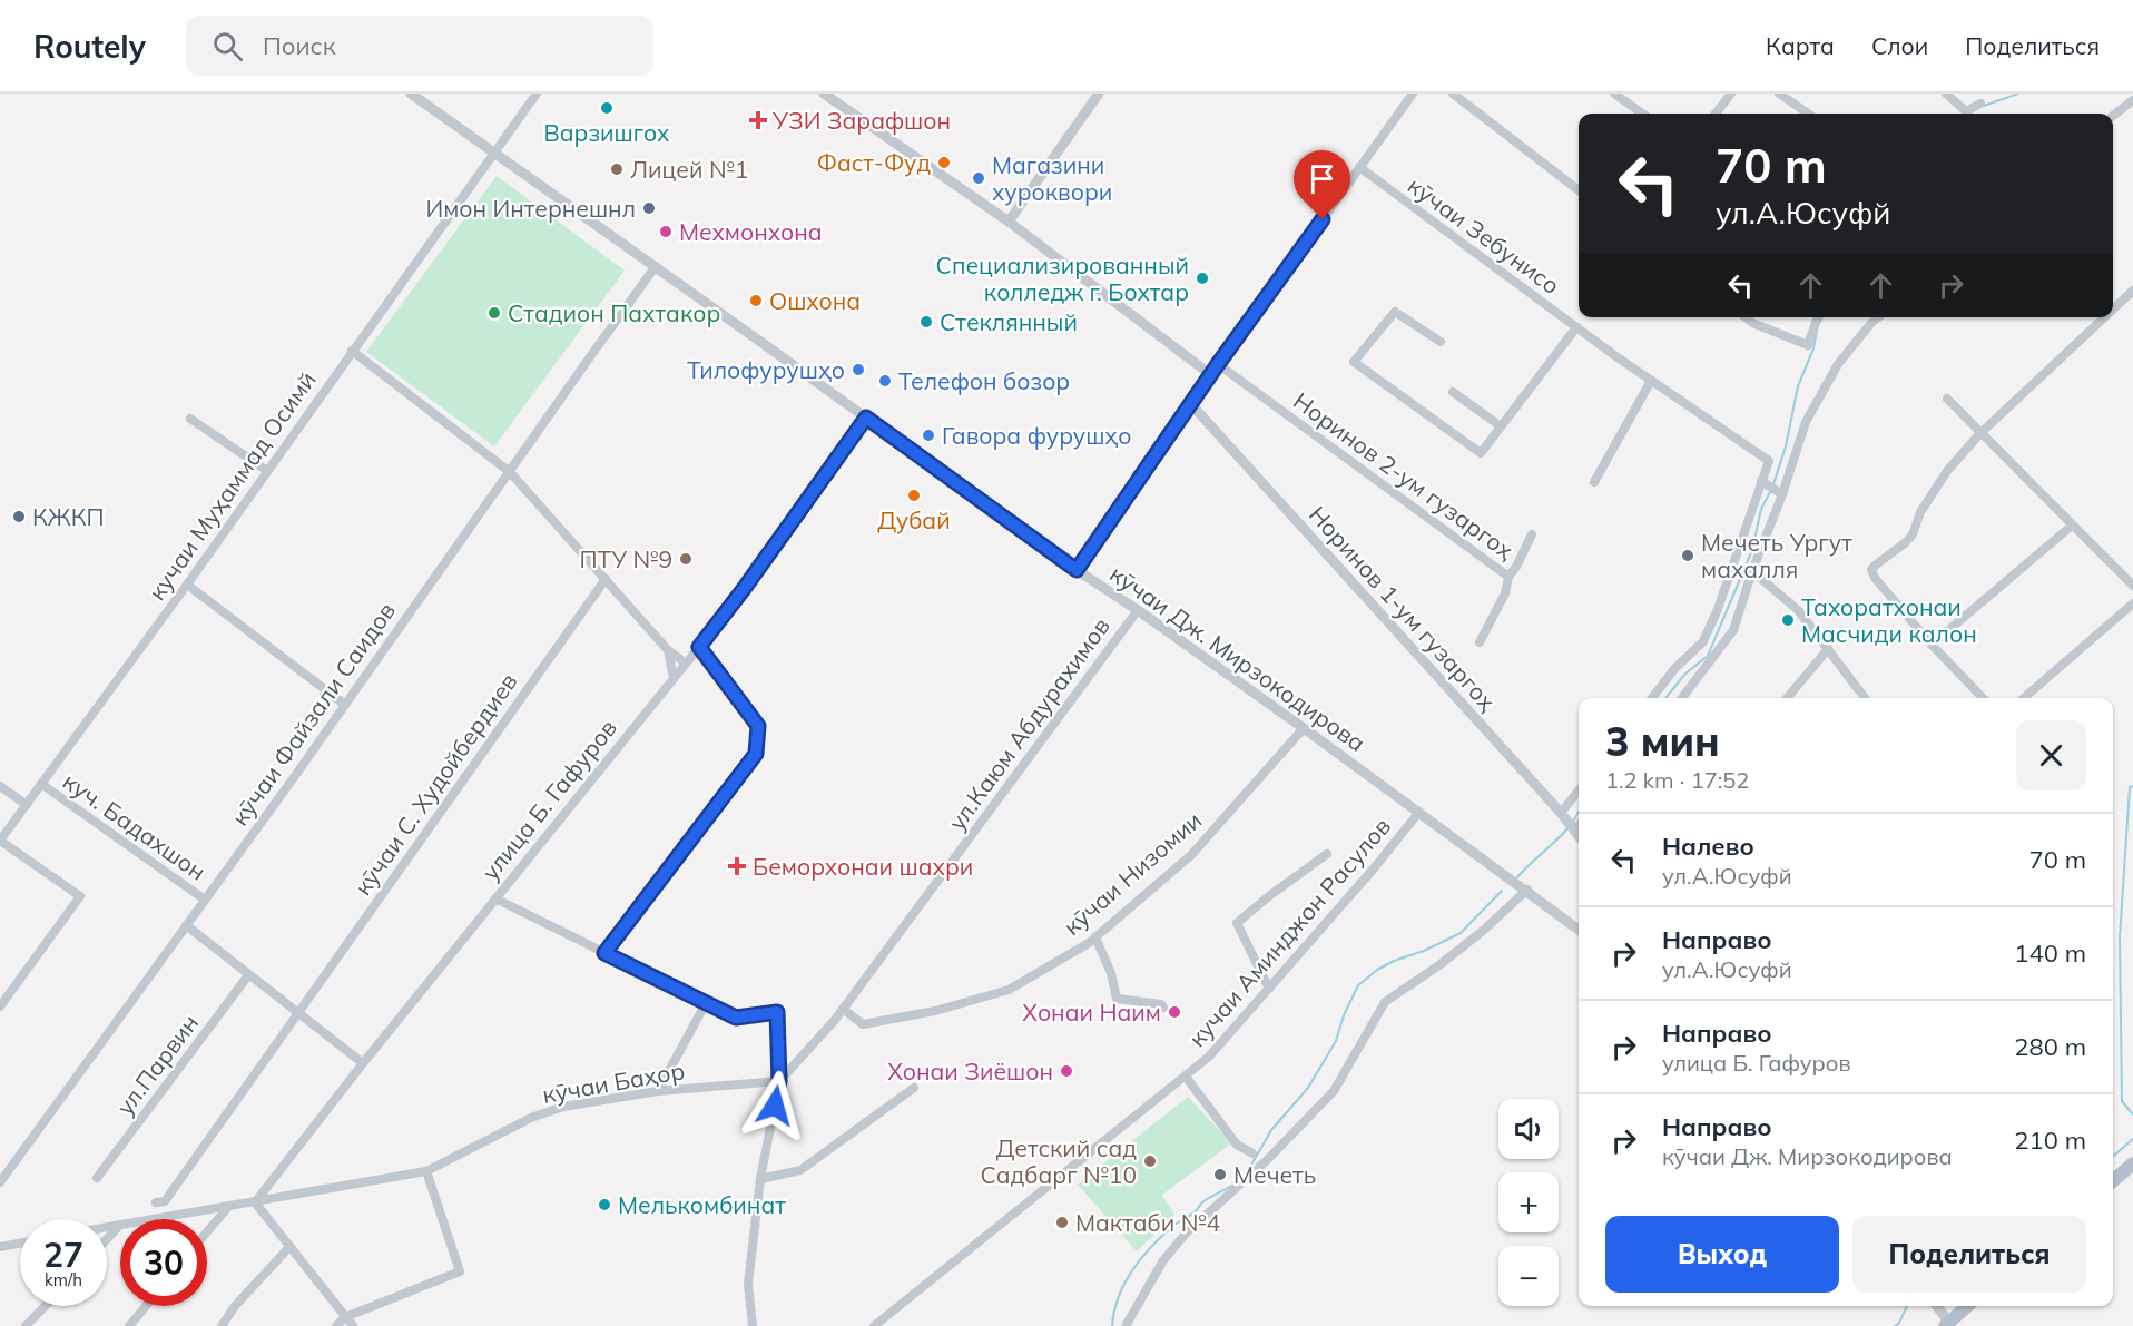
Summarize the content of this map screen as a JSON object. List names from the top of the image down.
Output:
{
  "streets": {
    "street": [
      "кӯчаи Зебунисо",
      "Норинов 2-ум гузаргоҳ",
      "кучаи Муҳаммад Осимй",
      "Норинов 1-ум гузаргоҳ",
      "кӯчаи Дж. Мирзокодирова",
      "кӯчаи Файзали Саидов",
      "ул.Каюм Абдурахимов",
      "кӯчаи С. Худойбердиев",
      "улица Б. Гафуров",
      "куч. Бадахшон",
      "кӯчаи Низомии",
      "кучаи Аминджон Расулов",
      "ул.Парвин",
      "кӯчаи Баҳор"
    ]
  },
  "crossings": [
    ["кучаи Муҳаммад Осимй", "кӯчаи Дж. Мирзокодирова"],
    ["кучаи Муҳаммад Осимй", "куч. Бадахшон"],
    ["кӯчаи Дж. Мирзокодирова", "кӯчаи Файзали Саидов"],
    ["кӯчаи Дж. Мирзокодирова", "ул.Каюм Абдурахимов"],
    ["кӯчаи Дж. Мирзокодирова", "улица Б. Гафуров"],
    ["кӯчаи Дж. Мирзокодирова", "кӯчаи Низомии"],
    ["кӯчаи Дж. Мирзокодирова", "кучаи Аминджон Расулов"],
    ["кӯчаи Файзали Саидов", "куч. Бадахшон"],
    ["ул.Каюм Абдурахимов", "кӯчаи Низомии"],
    ["ул.Каюм Абдурахимов", "кӯчаи Баҳор"],
    ["улица Б. Гафуров", "кӯчаи Баҳор"]
  ],
  "places": {
    "other": [
      "Варзишгох",
      "Фаст-Фуд",
      "Лицей №1",
      "Магазини хуроквори",
      "Имон Интернешнл",
      "Мехмонхона",
      "Специализированный колледж г. Бохтар",
      "Ошхона",
      "Стадион Пахтакор",
      "Стеклянный",
      "Тилофурушҳо",
      "Телефон бозор",
      "Гавора фурушҳо",
      "Дубай",
      "КЖКП",
      "Мечеть Ургут махалля",
      "ПТУ №9",
      "Тахоратхонаи Масчиди калон",
      "Хонаи Наим",
      "Хонаи Зиёшон",
      "Детский сад Садбарг №10",
      "Мечеть",
      "Мелькомбинат",
      "Мактаби №4"
    ],
    "health": ["УЗИ Зарафшон", "Беморхонаи шахри"]
  },
  "page": {
    "header": "Routely",
    "search": "Поиск",
    "nav": ["Карта", "Слои", "Поделиться"],
    "turn": ["70 m", "ул.А.Юсуфй"],
    "heading": ["3 мин", "1.2 km · 17:52"],
    "list": [
      {
        "name": "Налево",
        "note": "ул.А.Юсуфй",
        "value": "70 m"
      },
      {
        "name": "Направо",
        "note": "ул.А.Юсуфй",
        "value": "140 m"
      },
      {
        "name": "Направо",
        "note": "улица Б. Гафуров",
        "value": "280 m"
      },
      {
        "name": "Направо",
        "note": "кӯчаи Дж. Мирзокодирова",
        "value": "210 m"
      }
    ],
    "map_buttons": ["+", "−"],
    "buttons": ["Выход", "Поделиться"],
    "speed": "27 km/h",
    "limit": "30"
  }
}
